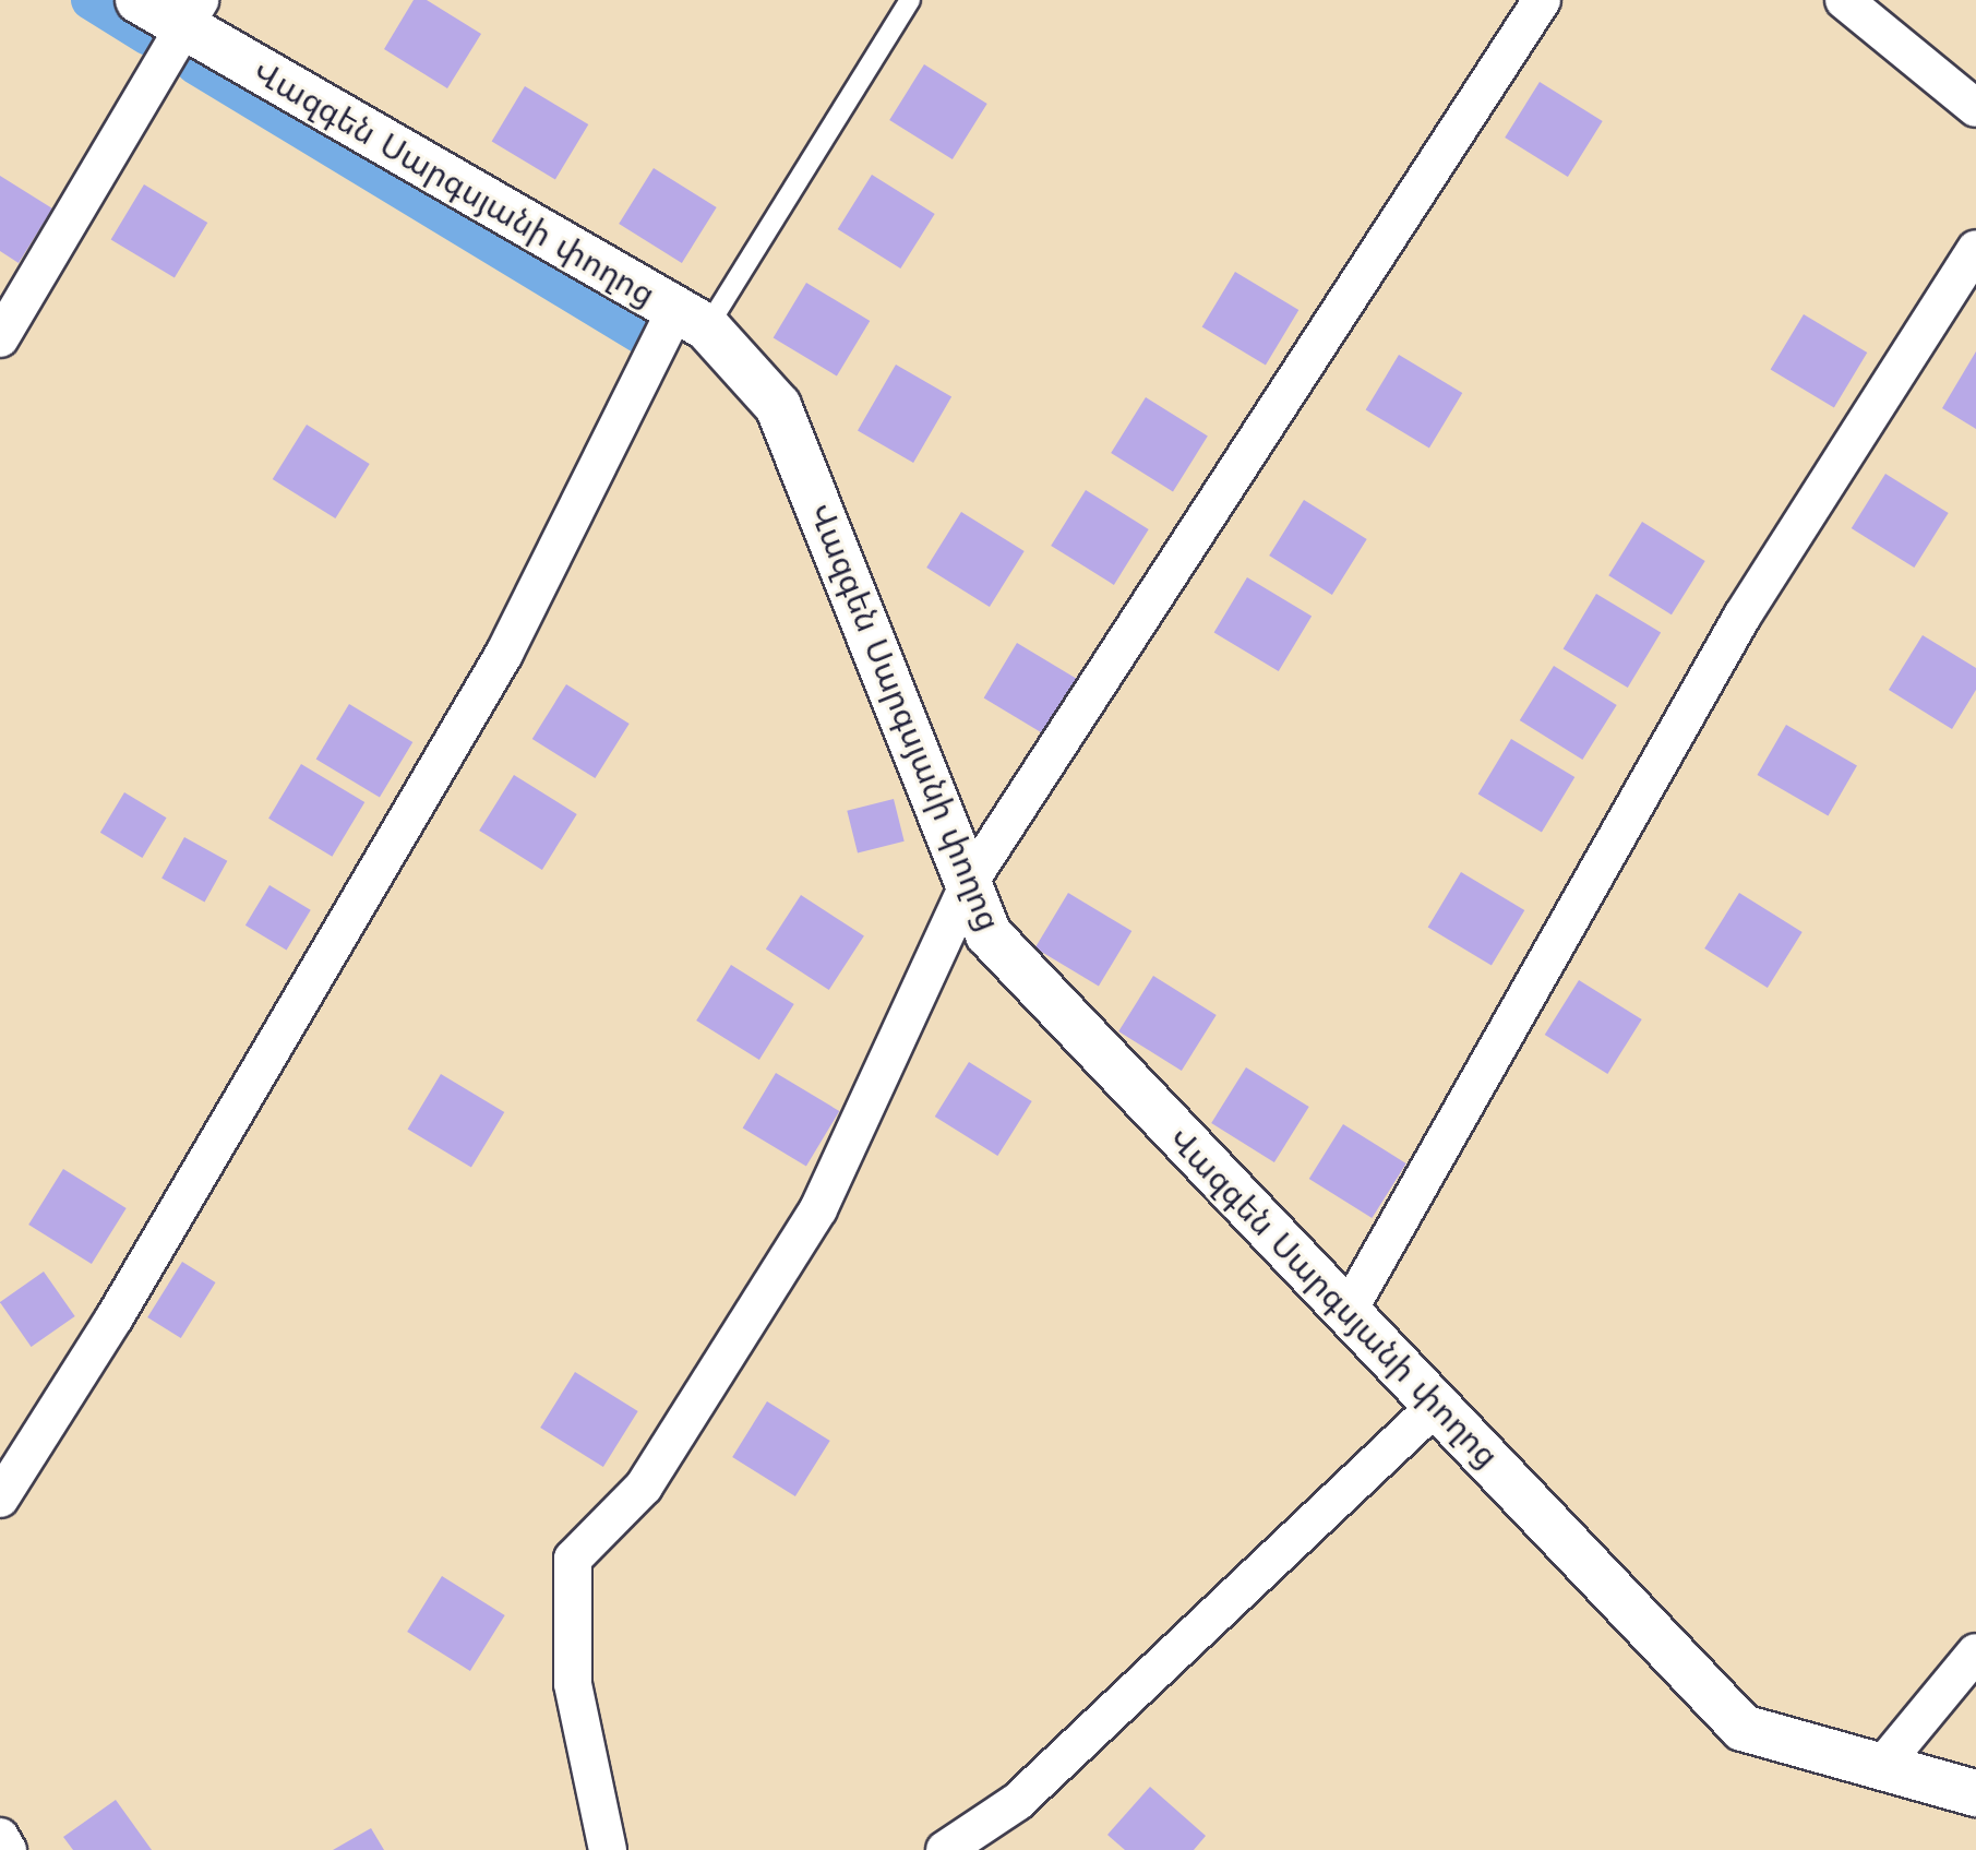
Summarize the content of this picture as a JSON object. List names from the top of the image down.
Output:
{
  "streets": {
    "street": ["Վազգեն Սարգսյանի փողոց"]
  }
}
